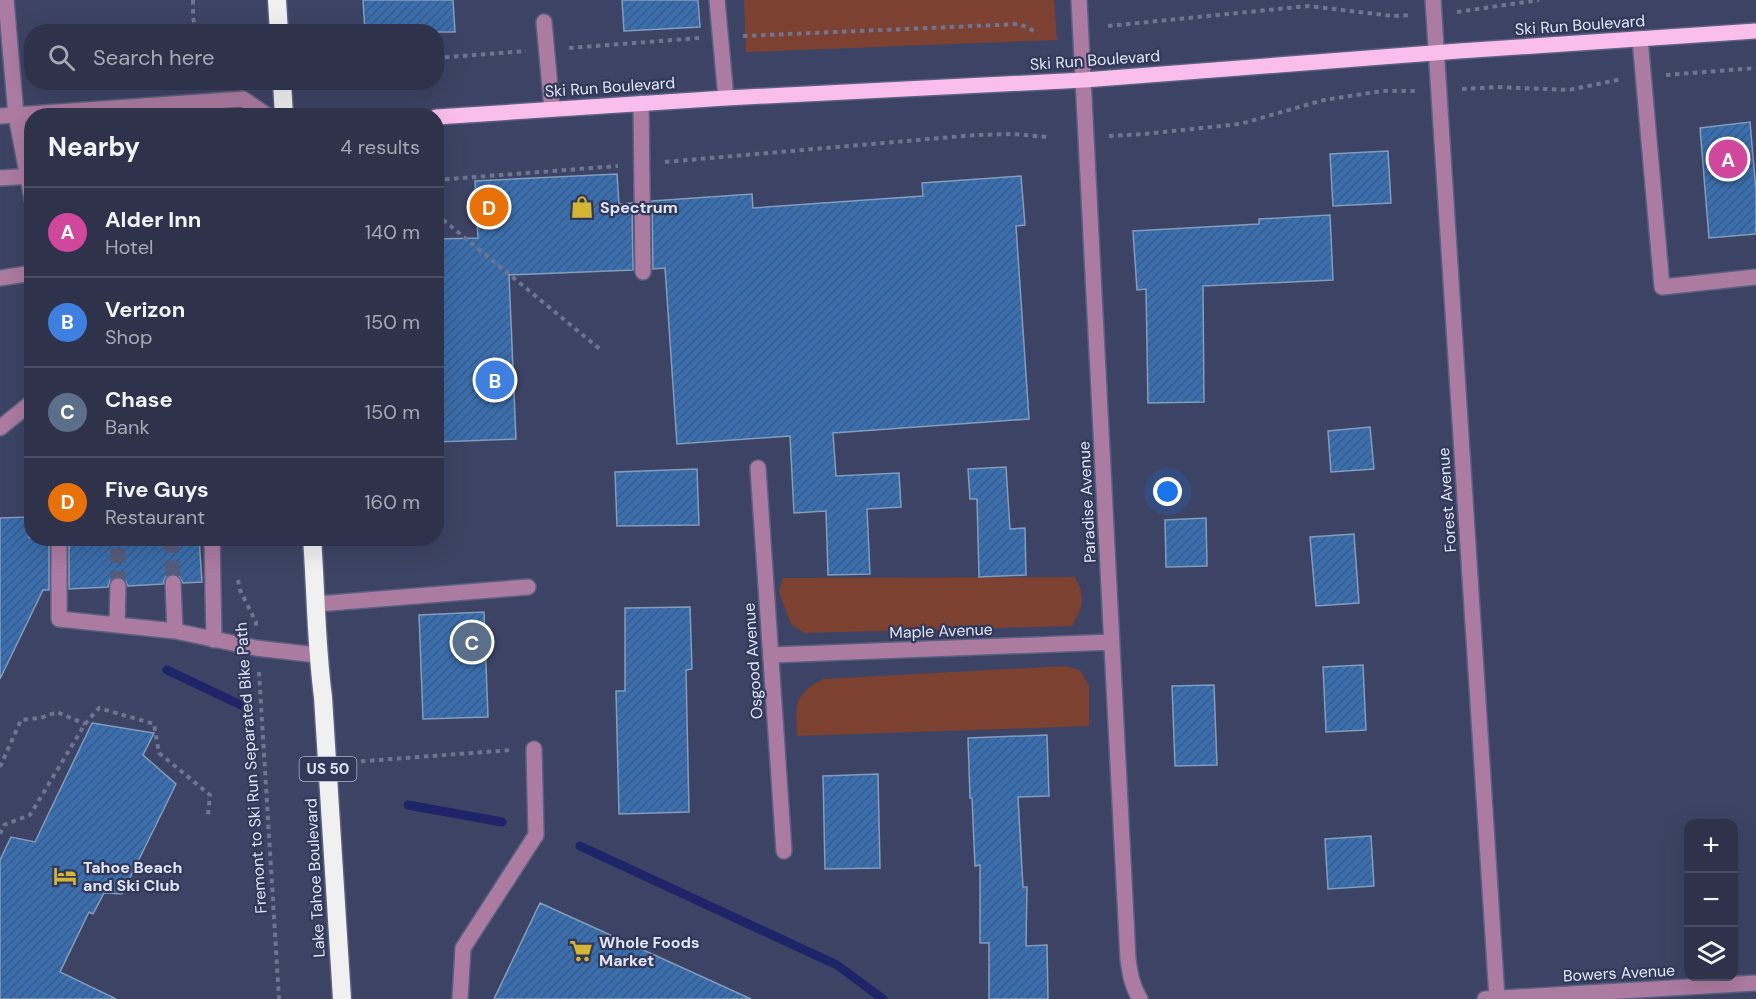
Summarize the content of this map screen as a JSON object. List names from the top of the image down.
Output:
{
  "streets": {
    "highway": ["US 50", "Lake Tahoe Boulevard"],
    "main road": ["Ski Run Boulevard"],
    "street": [
      "Forest Avenue",
      "Paradise Avenue",
      "Maple Avenue",
      "Osgood Avenue",
      "Bowers Avenue"
    ],
    "path": ["Fremont to Ski Run Separated Bike Path"]
  },
  "crossings": [
    ["Ski Run Boulevard", "Forest Avenue"],
    ["Ski Run Boulevard", "Paradise Avenue"],
    ["Forest Avenue", "Bowers Avenue"],
    ["Paradise Avenue", "Maple Avenue"],
    ["Maple Avenue", "Osgood Avenue"]
  ],
  "places": {
    "shop": ["Spectrum"],
    "hotel": ["Tahoe Beach and Ski Club"],
    "supermarket": ["Whole Foods Market"]
  },
  "page": {
    "search": "Search here",
    "heading": ["Nearby", "4 results"],
    "pins": [
      "A",
      "D",
      "B",
      "C"
    ],
    "list": [
      {
        "mark": "A",
        "name": "Alder Inn",
        "note": "Hotel",
        "value": "140 m"
      },
      {
        "mark": "B",
        "name": "Verizon",
        "note": "Shop",
        "value": "150 m"
      },
      {
        "mark": "C",
        "name": "Chase",
        "note": "Bank",
        "value": "150 m"
      },
      {
        "mark": "D",
        "name": "Five Guys",
        "note": "Restaurant",
        "value": "160 m"
      }
    ],
    "map_buttons": ["+", "−"]
  }
}
